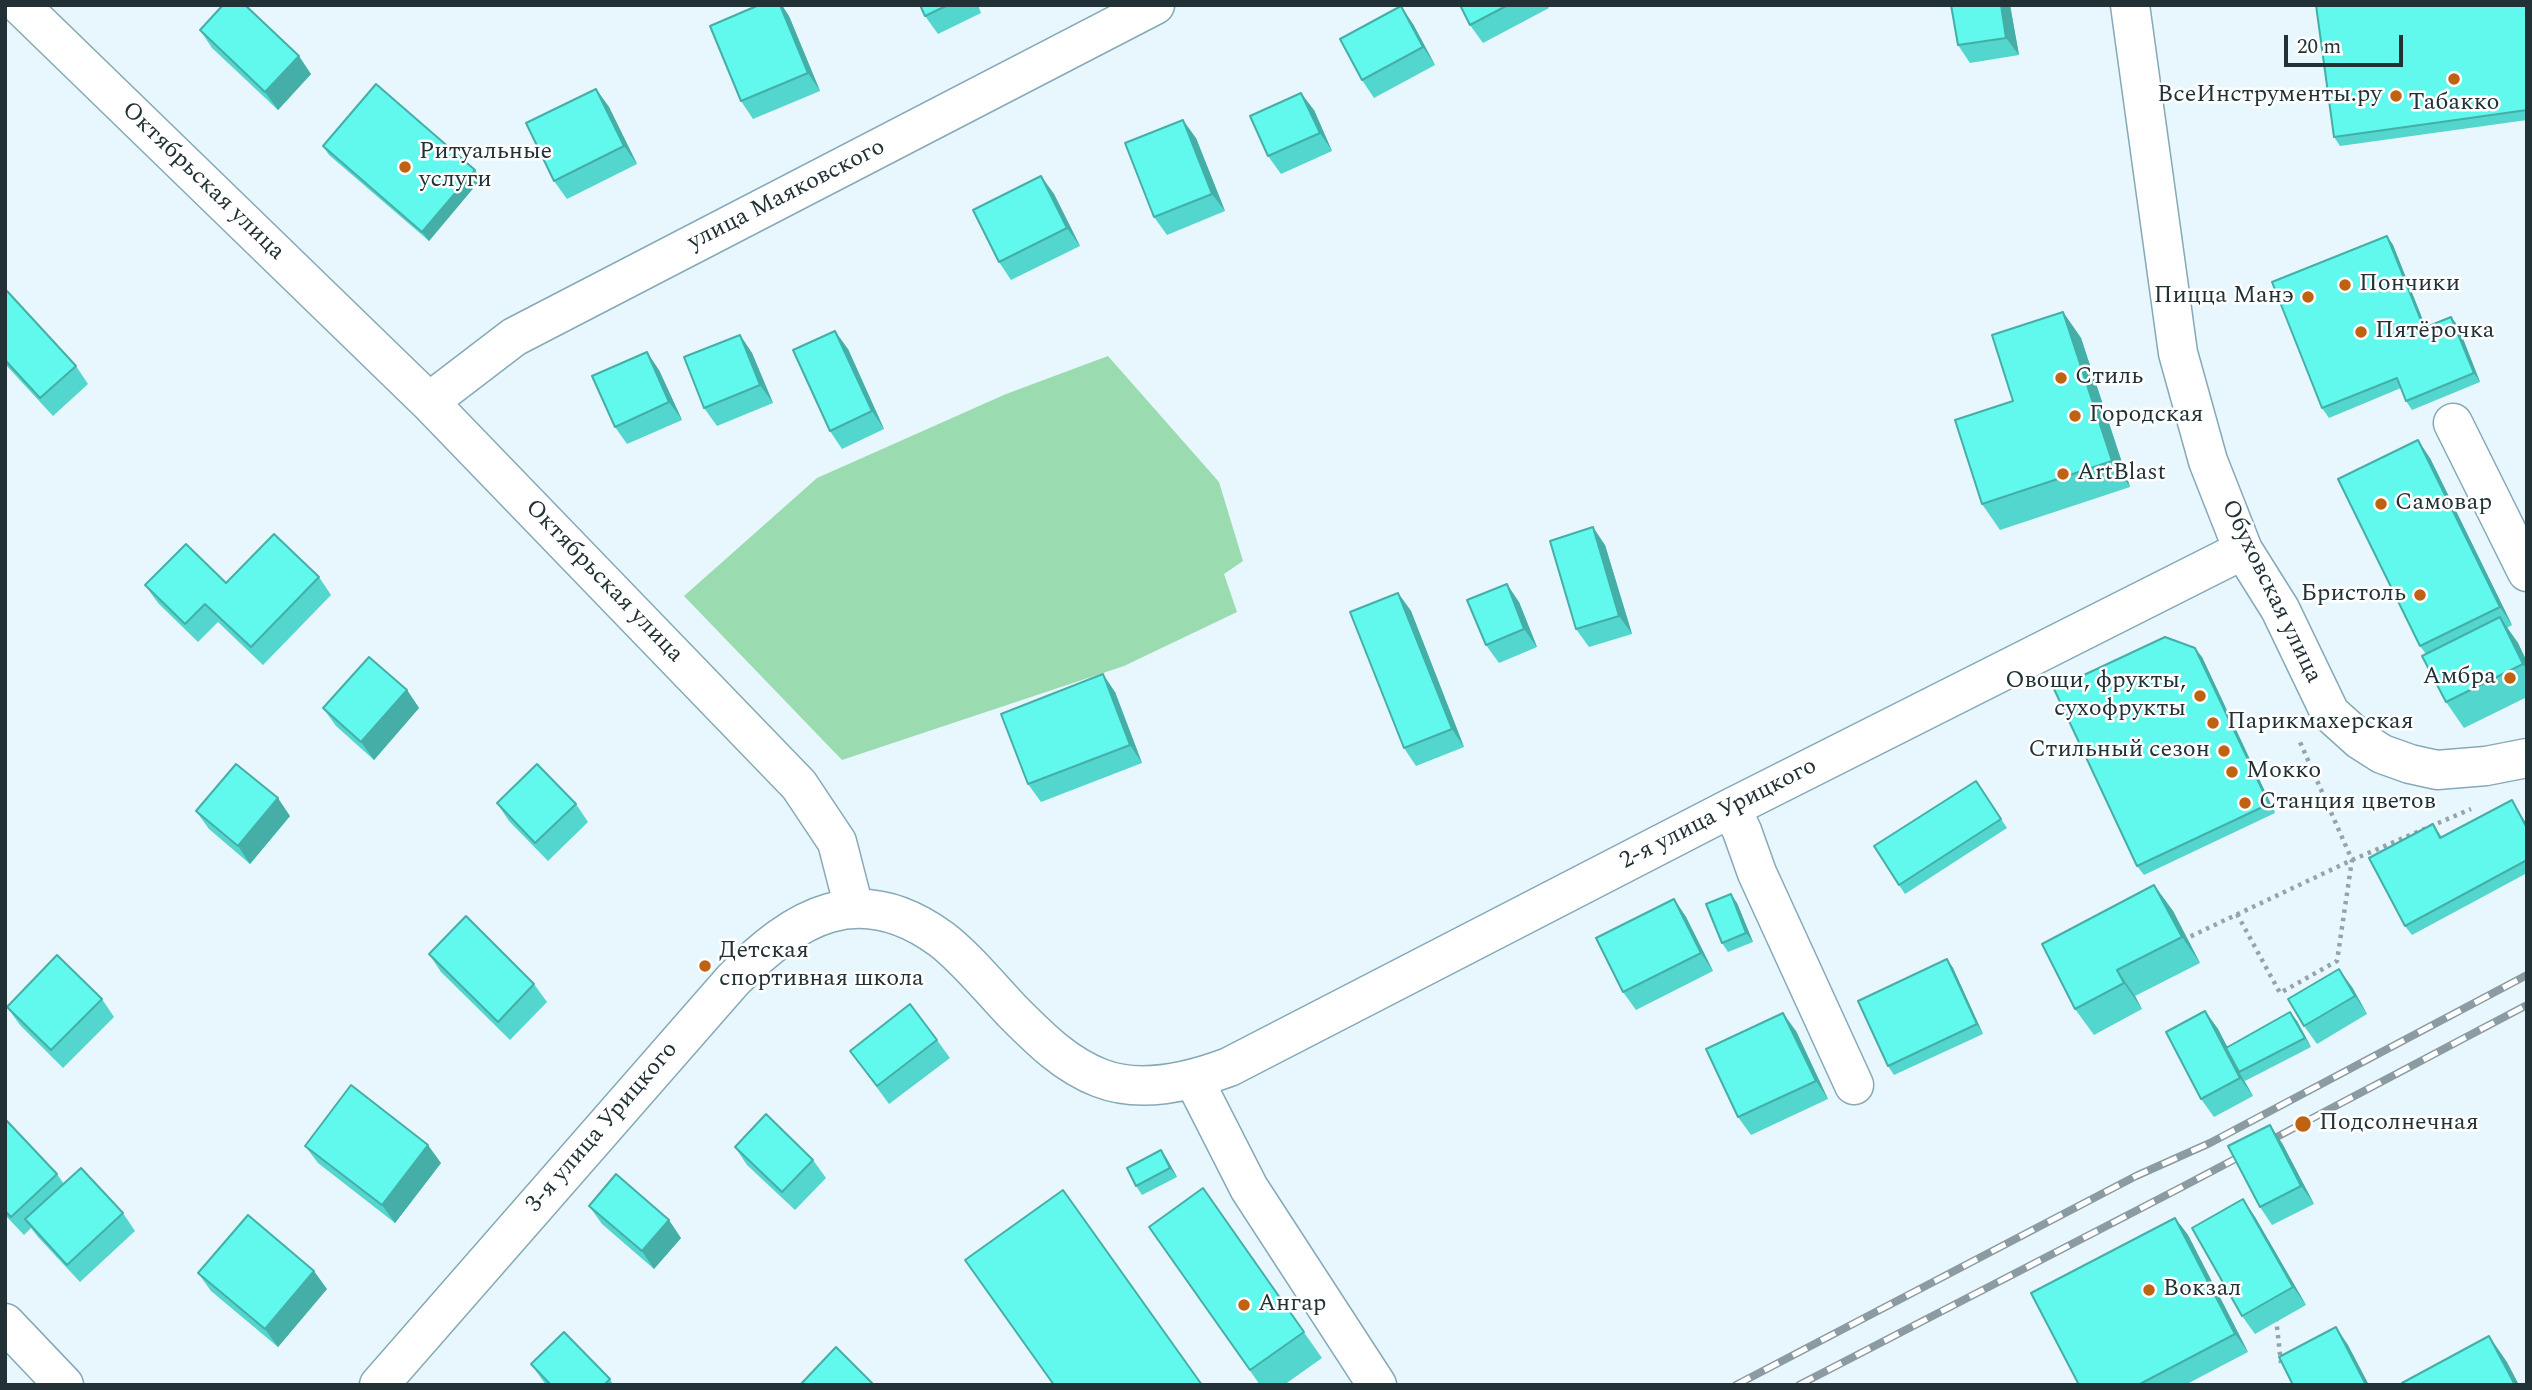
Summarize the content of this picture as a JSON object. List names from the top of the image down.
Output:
{
  "streets": {
    "street": [
      "Октябрьская улица",
      "улица Маяковского",
      "Обуховская улица",
      "2-я улица Урицкого",
      "3-я улица Урицкого"
    ]
  },
  "crossings": [
    ["Октябрьская улица", "улица Маяковского"],
    ["Октябрьская улица", "3-я улица Урицкого"],
    ["Обуховская улица", "2-я улица Урицкого"]
  ],
  "places": [
    "Табакко",
    "ВсеИнструменты.ру",
    "Ритуальные услуги",
    "Пончики",
    "Пицца Манэ",
    "Пятёрочка",
    "Стиль",
    "Городская",
    "ArtBlast",
    "Самовар",
    "Бристоль",
    "Амбра",
    "Овощи, фрукты, сухофрукты",
    "Парикмахерская",
    "Стильный сезон",
    "Мокко",
    "Станция цветов",
    "Детская спортивная школа",
    "Подсолнечная",
    "Вокзал",
    "Ангар"
  ],
  "scale_bar": "20 m"
}
